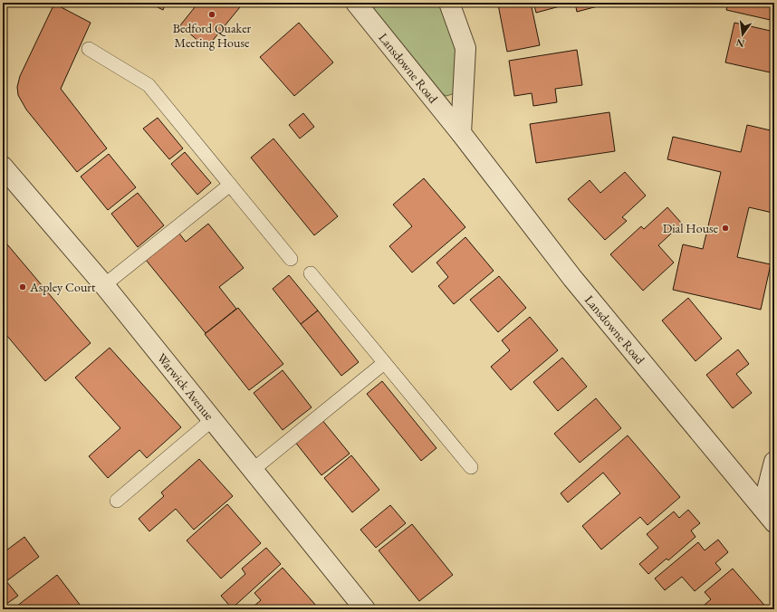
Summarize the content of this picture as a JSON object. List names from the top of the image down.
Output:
{
  "streets": {
    "street": ["Lansdowne Road", "Warwick Avenue"]
  },
  "places": ["Bedford Quaker Meeting House", "Dial House", "Aspley Court"],
  "north": "bottom"
}
